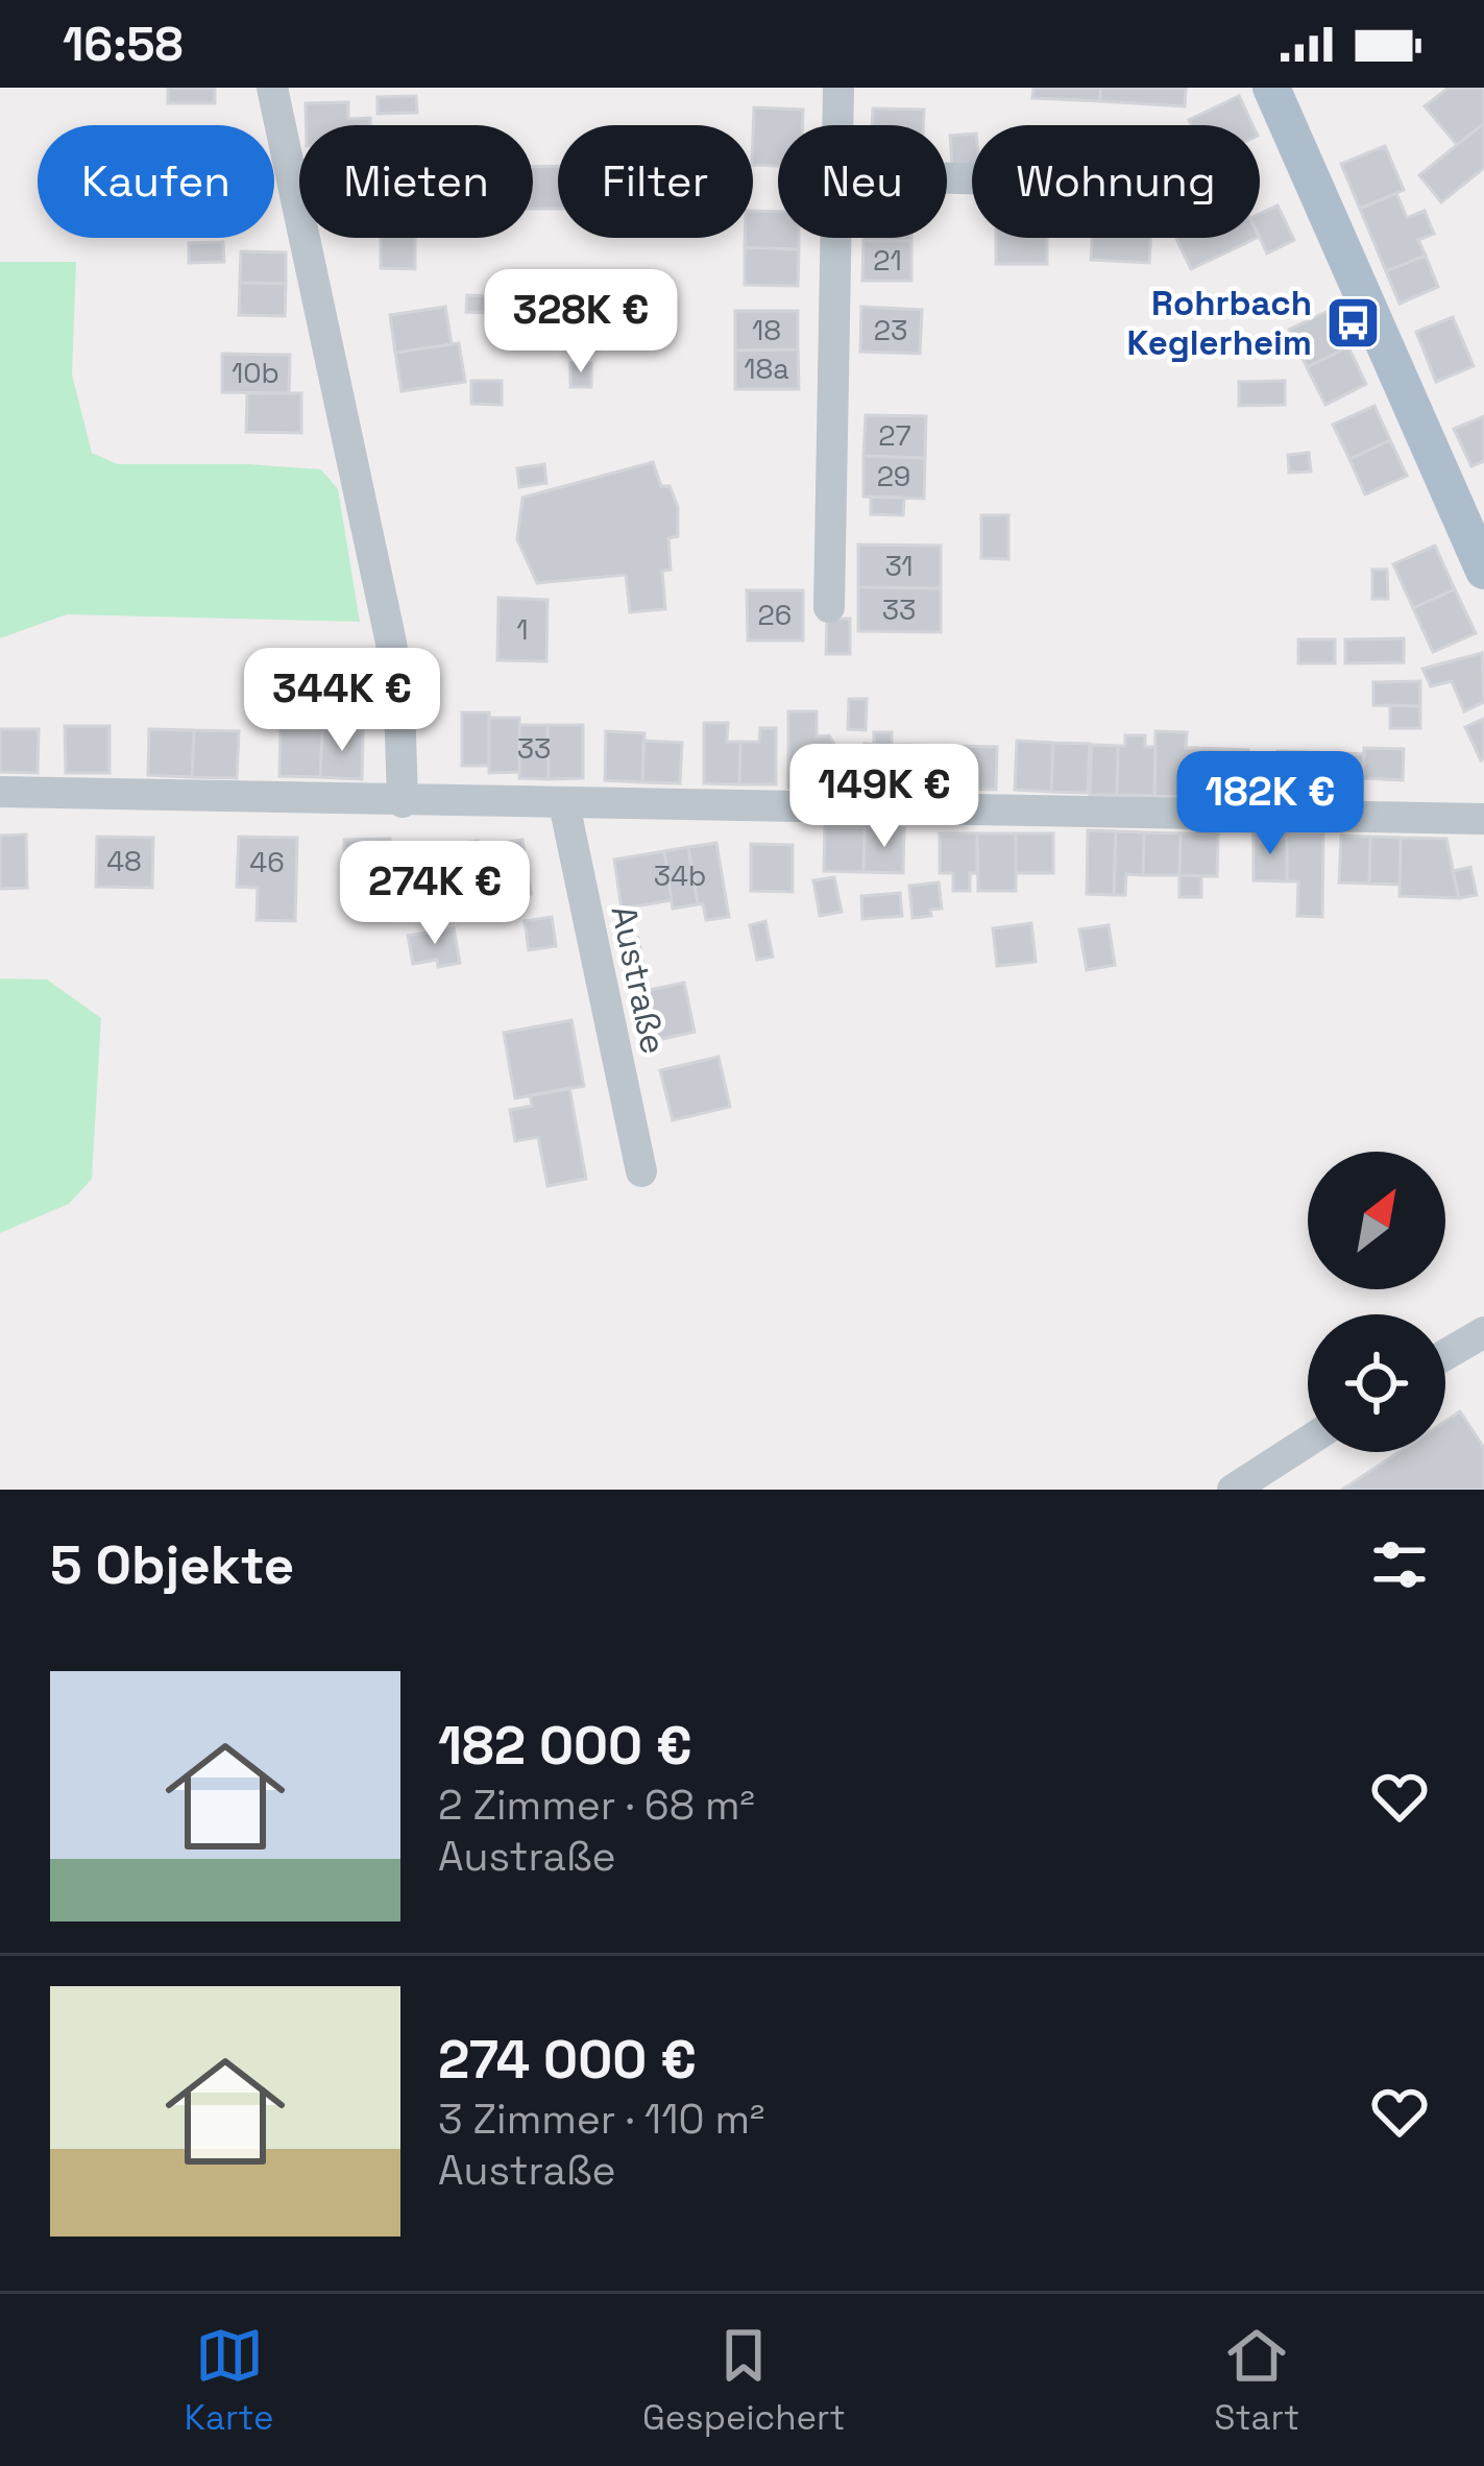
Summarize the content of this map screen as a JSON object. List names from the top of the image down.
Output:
{
  "streets": {
    "street": ["Austraße"]
  },
  "places": {
    "bus stop": ["Rohrbach Keglerheim"]
  },
  "house_numbers": [
    "21",
    "18",
    "23",
    "18a",
    "10b",
    "27",
    "29",
    "31",
    "33",
    "26",
    "1",
    "33",
    "48",
    "46",
    "34b"
  ],
  "north": "top right",
  "page": {
    "status": "16:58",
    "chip": [
      "Kaufen",
      "Mieten",
      "Filter",
      "Neu",
      "Wohnung"
    ],
    "price": [
      "328K €",
      "344K €",
      "149K €",
      "182K €",
      "274K €"
    ],
    "heading": "5 Objekte",
    "list": [
      {
        "name": "182 000 €",
        "note": "2 Zimmer · 68 m² · Austraße"
      },
      {
        "name": "274 000 €",
        "note": "3 Zimmer · 110 m² · Austraße"
      }
    ],
    "tabs": ["Karte", "Gespeichert", "Start"]
  }
}
